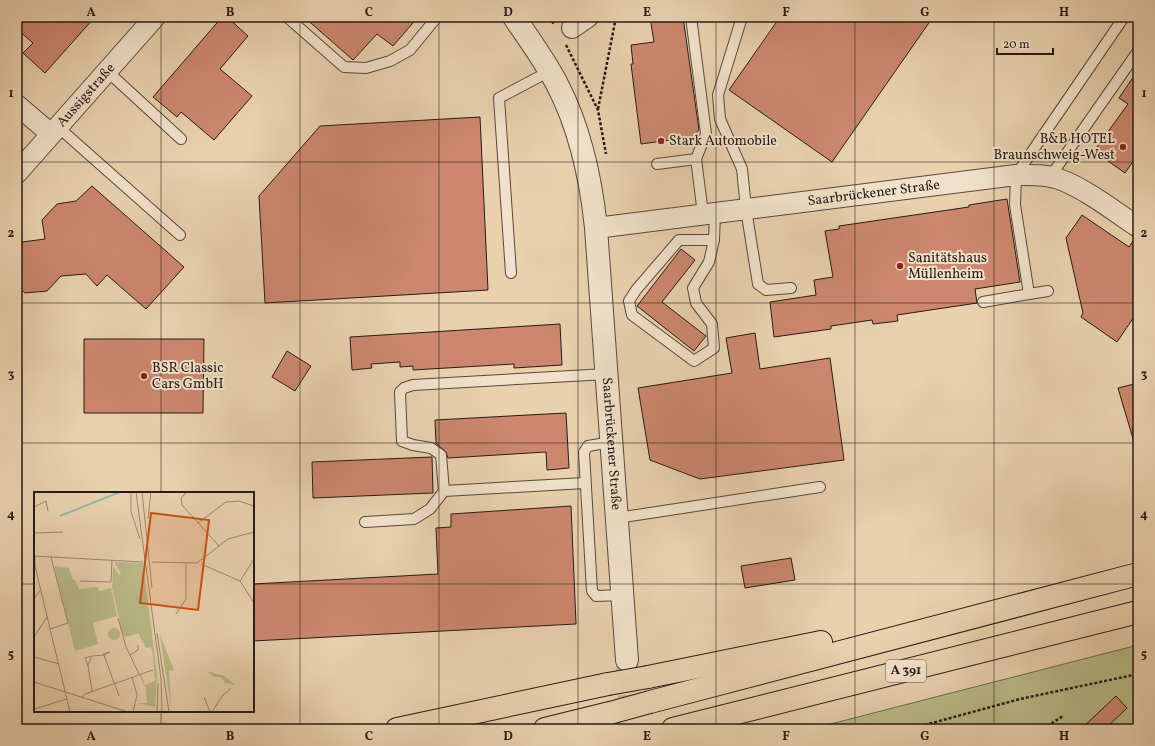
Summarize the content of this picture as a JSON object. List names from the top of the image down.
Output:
{
  "streets": {
    "highway": ["A 391"],
    "street": ["Aussigstraße", "Saarbrückener Straße"]
  },
  "places": [
    "Stark Automobile",
    "B&B HOTEL Braunschweig-West",
    "Sanitätshaus Müllenheim",
    "BSR Classic Cars GmbH"
  ],
  "scale_bar": "20 m",
  "grid": {
    "columns": [
      "A",
      "B",
      "C",
      "D",
      "E",
      "F",
      "G",
      "H"
    ],
    "rows": [
      "1",
      "2",
      "3",
      "4",
      "5"
    ]
  }
}
